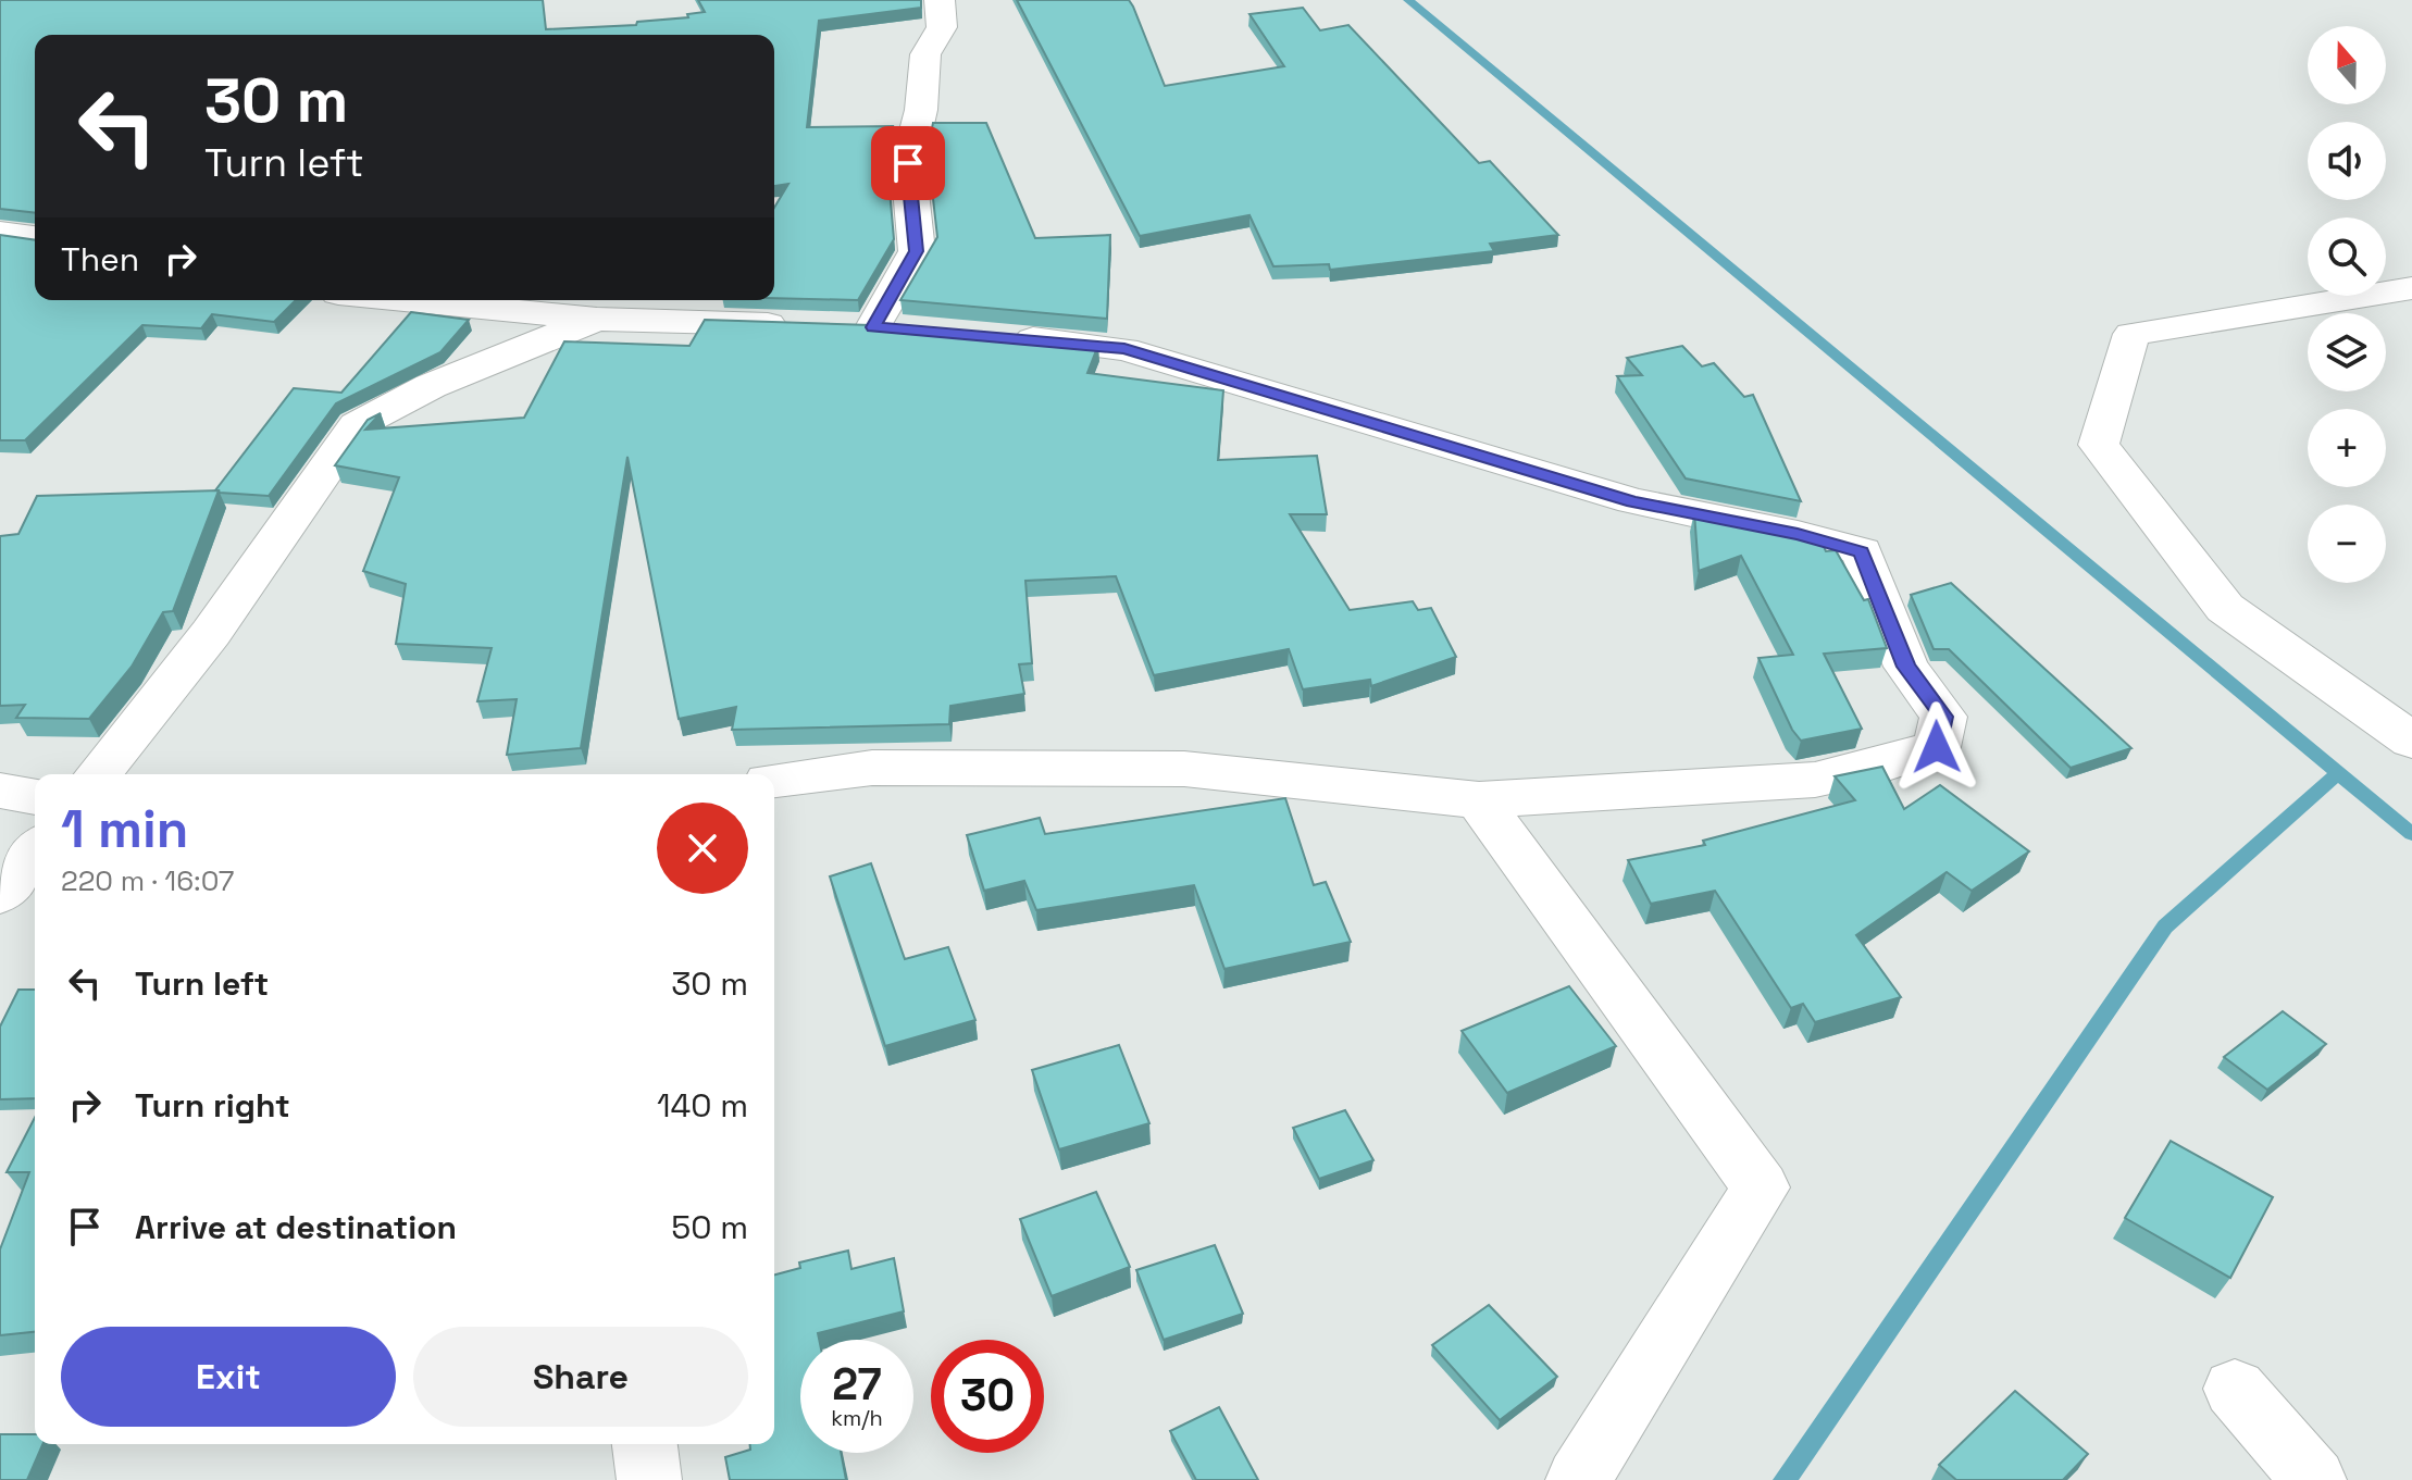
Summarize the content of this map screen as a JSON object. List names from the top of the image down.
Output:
{
  "north": "top",
  "page": {
    "map_buttons": ["+", "−"],
    "turn": ["30 m", "Turn left"],
    "then": "Then",
    "heading": ["1 min", "220 m · 16:07"],
    "list": [
      {
        "name": "Turn left",
        "value": "30 m"
      },
      {
        "name": "Turn right",
        "value": "140 m"
      },
      {
        "name": "Arrive at destination",
        "value": "50 m"
      }
    ],
    "buttons": ["Exit", "Share"],
    "speed": "27 km/h",
    "limit": "30"
  }
}
